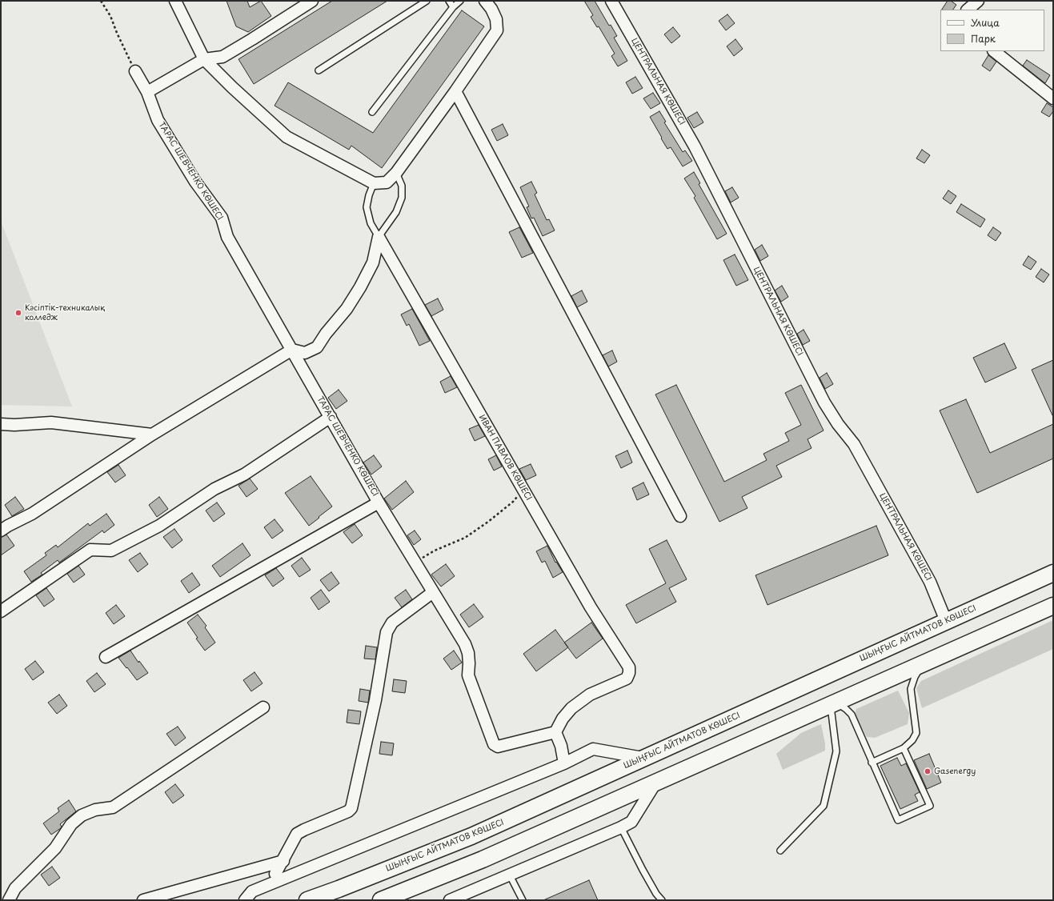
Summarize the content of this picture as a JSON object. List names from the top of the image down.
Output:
{
  "streets": {
    "main road": ["ШЫҢҒЫС АЙТМАТОВ КӨШЕСІ"],
    "street": ["ЦЕНТРАЛЬНАЯ КӨШЕСІ", "ТАРАС ШЕВЧЕНКО КӨШЕСІ", "ИВАН ПАВЛОВ КӨШЕСІ"]
  },
  "crossings": [
    ["ЦЕНТРАЛЬНАЯ КӨШЕСІ", "ШЫҢҒЫС АЙТМАТОВ КӨШЕСІ"],
    ["ТАРАС ШЕВЧЕНКО КӨШЕСІ", "ИВАН ПАВЛОВ КӨШЕСІ"]
  ],
  "places": ["Кәсіптік-техникалық колледж", "Gasenergy"],
  "legend": ["Улица", "Парк"]
}
